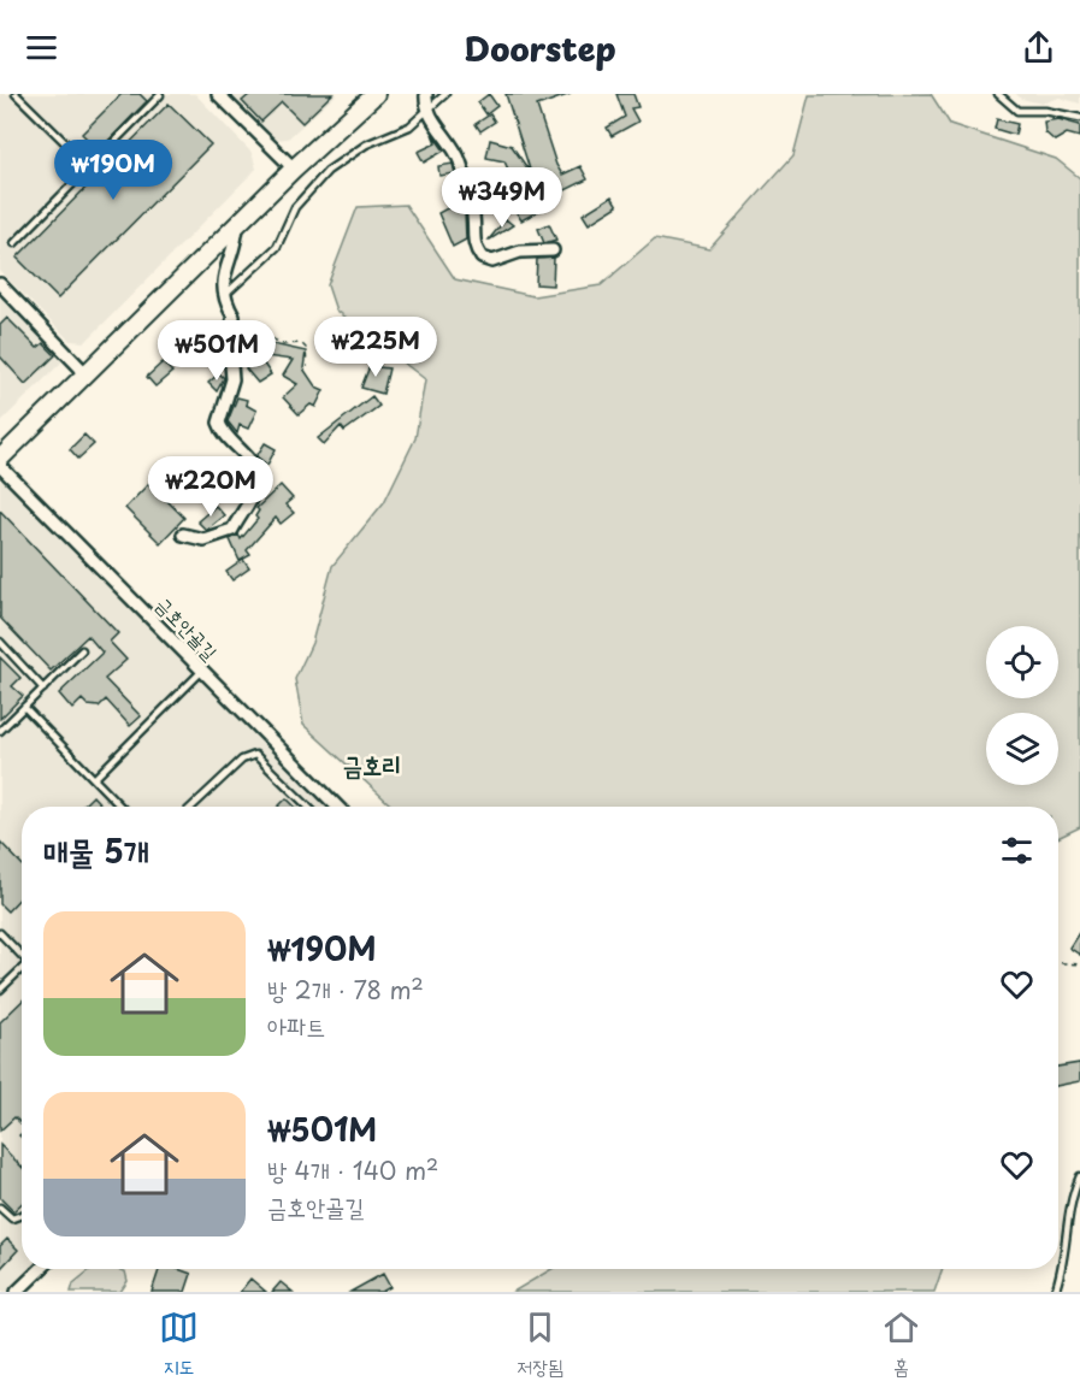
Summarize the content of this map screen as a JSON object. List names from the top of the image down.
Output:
{
  "streets": {
    "street": ["금호안골길"]
  },
  "districts": ["금호리"],
  "page": {
    "header": "Doorstep",
    "price": [
      "₩190M",
      "₩349M",
      "₩225M",
      "₩501M",
      "₩220M"
    ],
    "heading": "매물 5개",
    "list": [
      {
        "name": "₩190M",
        "note": "방 2개 · 78 m² · 아파트"
      },
      {
        "name": "₩501M",
        "note": "방 4개 · 140 m² · 금호안골길"
      }
    ],
    "tabs": ["지도", "저장됨", "홈"]
  }
}
